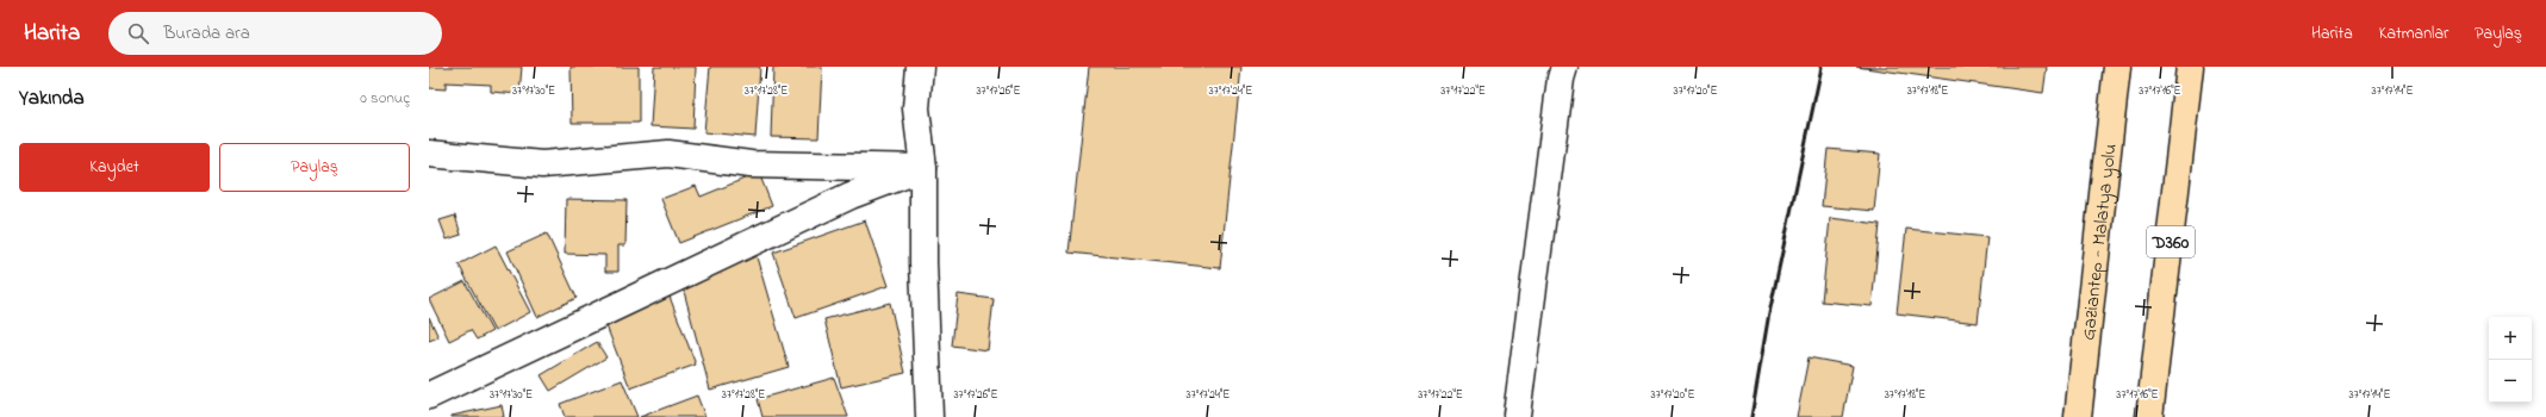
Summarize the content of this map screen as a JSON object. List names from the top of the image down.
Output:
{
  "streets": {
    "highway": ["Gaziantep - Malatya yolu", "D360"]
  },
  "page": {
    "header": "Harita",
    "search": "Burada ara",
    "nav": ["Harita", "Katmanlar", "Paylaş"],
    "heading": ["Yakında", "0 sonuç"],
    "buttons": ["Kaydet", "Paylaş"],
    "map_buttons": ["+", "−"]
  },
  "coordinates": [
    "37°17'30\"E",
    "37°17'28\"E",
    "37°17'26\"E",
    "37°17'24\"E",
    "37°17'22\"E",
    "37°17'20\"E",
    "37°17'14\"E",
    "37°17'18\"E",
    "37°17'16\"E"
  ]
}
